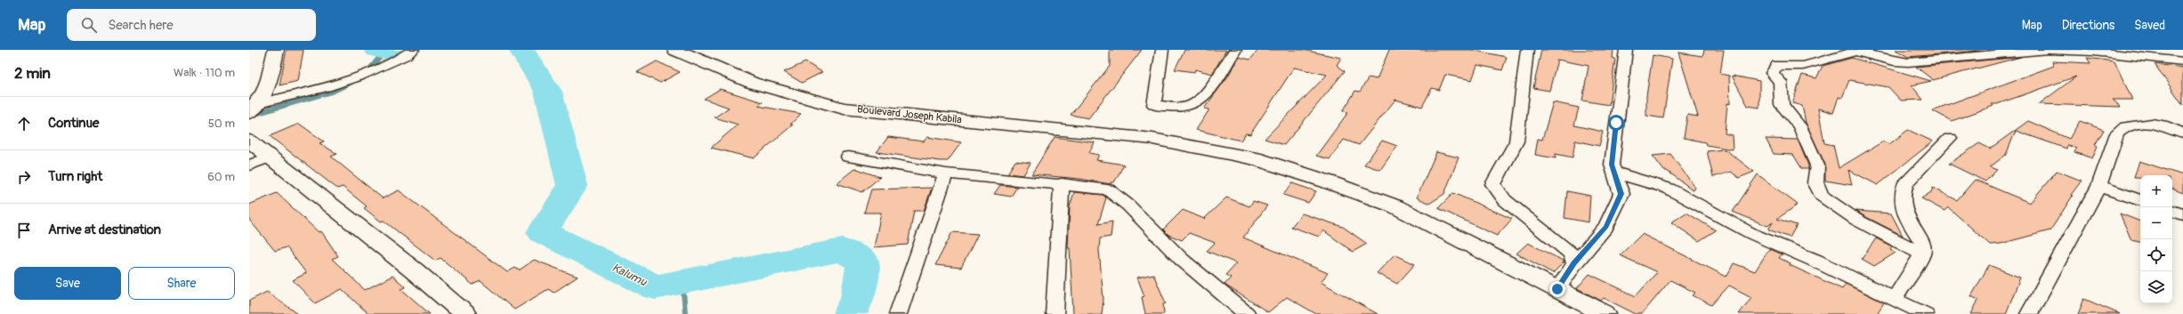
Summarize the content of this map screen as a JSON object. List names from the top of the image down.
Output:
{
  "streets": {
    "main road": ["Boulevard Joseph Kabila"]
  },
  "water": ["Kalumu"],
  "page": {
    "header": "Map",
    "search": "Search here",
    "nav": ["Map", "Directions", "Saved"],
    "heading": ["2 min", "Walk · 110 m"],
    "list": [
      ["Continue", "50 m"],
      ["Turn right", "60 m"],
      "Arrive at destination"
    ],
    "map_buttons": ["+", "−"],
    "buttons": ["Save", "Share"]
  }
}
